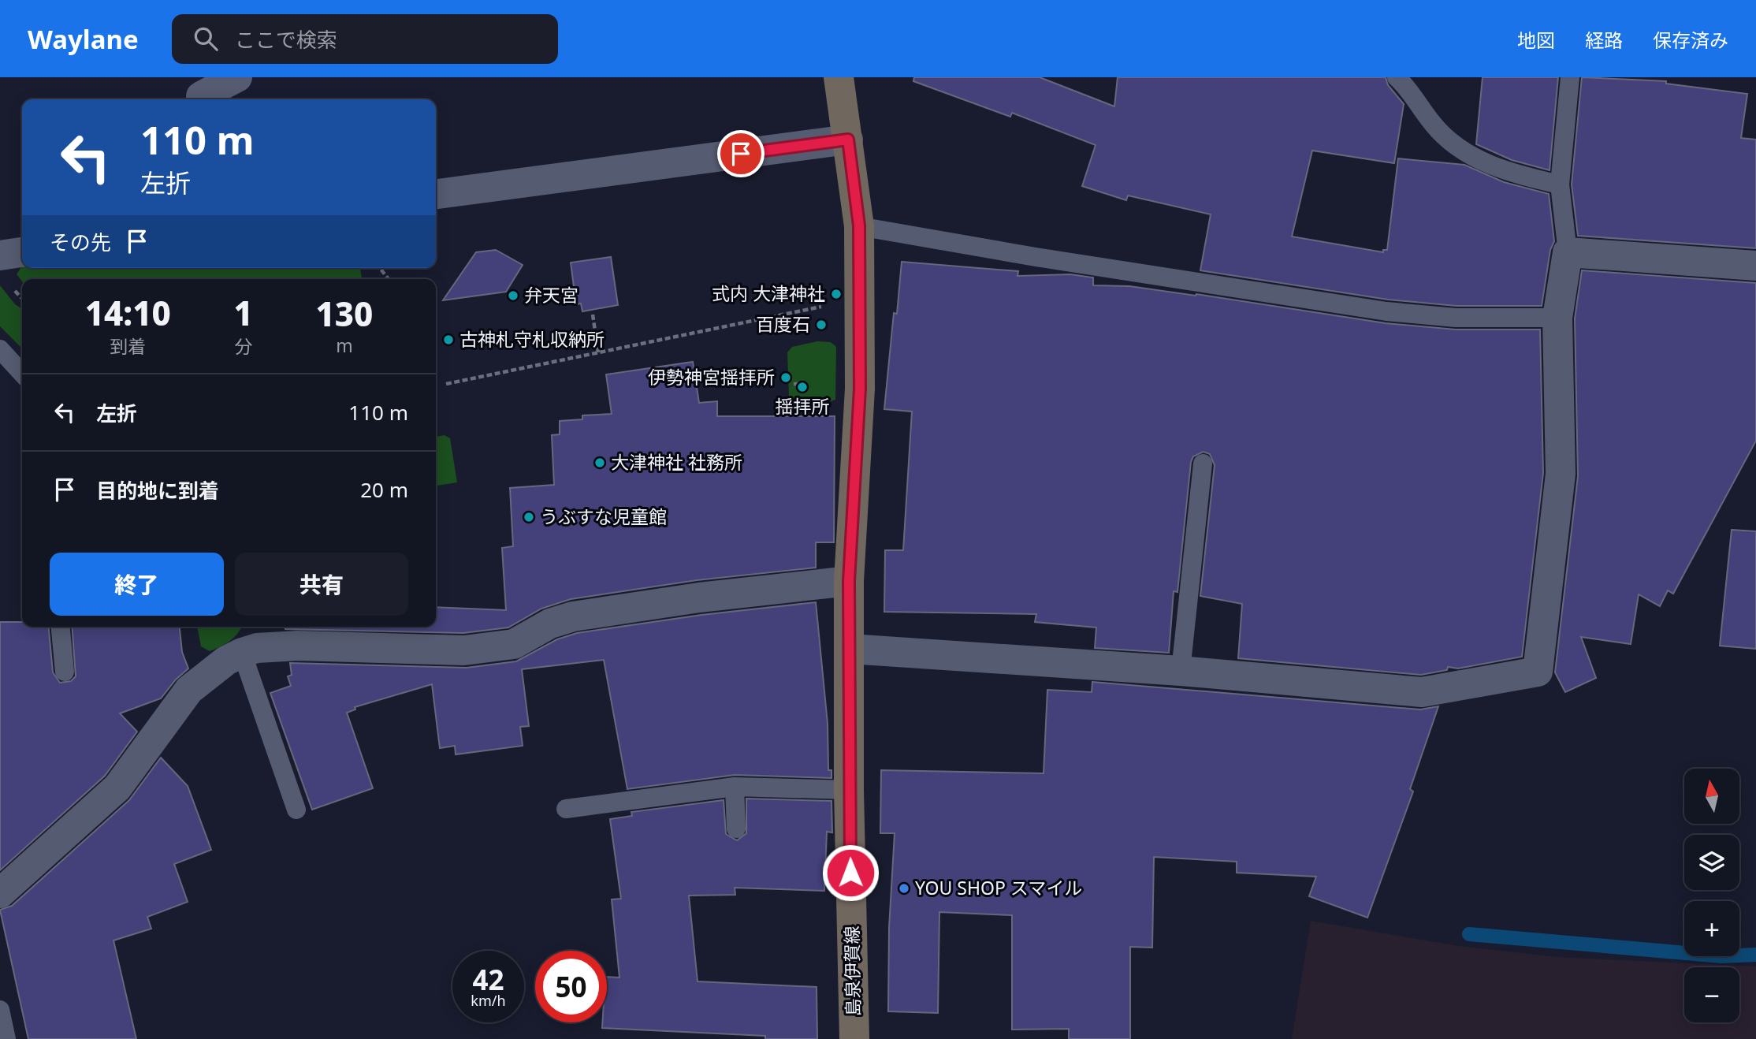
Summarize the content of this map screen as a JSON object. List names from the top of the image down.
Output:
{
  "streets": {
    "main road": ["島泉伊賀線"]
  },
  "places": [
    "式内 大津神社",
    "弁天宮",
    "百度石",
    "古神札守札収納所",
    "伊勢神宮揺拝所",
    "揺拝所",
    "大津神社 社務所",
    "うぶすな児童館",
    "YOU SHOP スマイル"
  ],
  "north": "top",
  "page": {
    "header": "Waylane",
    "search": "ここで検索",
    "nav": ["地図", "経路", "保存済み"],
    "turn": ["110 m", "左折"],
    "then": "その先",
    "eta": [
      "14:10",
      "到着",
      "1",
      "分",
      "130",
      "m"
    ],
    "list": [
      {
        "name": "左折",
        "value": "110 m"
      },
      {
        "name": "目的地に到着",
        "value": "20 m"
      }
    ],
    "buttons": ["終了", "共有"],
    "map_buttons": ["+", "−"],
    "speed": "42 km/h",
    "limit": "50"
  }
}
